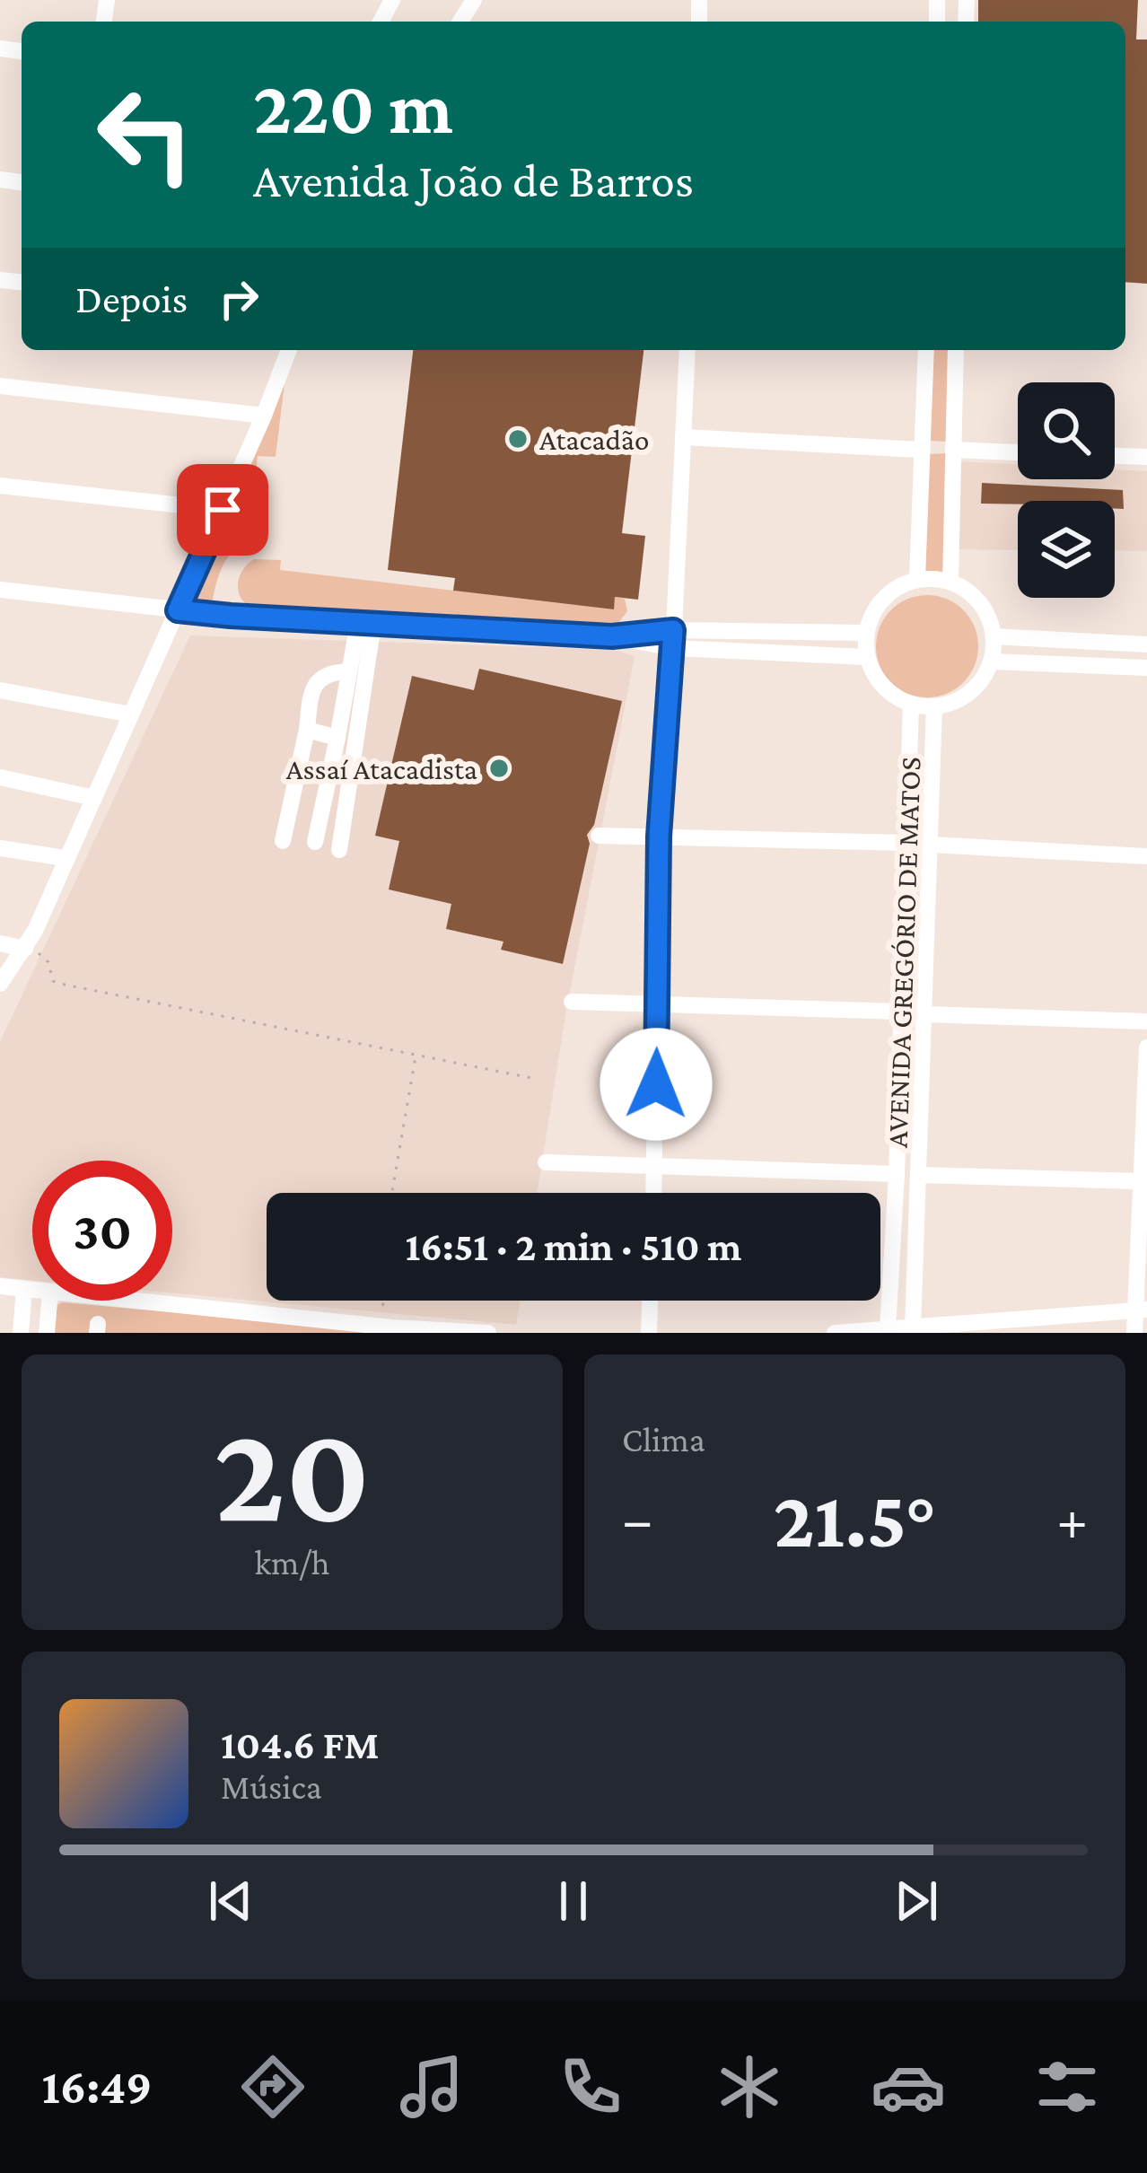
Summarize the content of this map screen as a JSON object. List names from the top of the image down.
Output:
{
  "streets": {
    "street": ["AVENIDA GREGÓRIO DE MATOS"]
  },
  "places": ["Atacadão", "Assaí Atacadista"],
  "page": {
    "turn": ["220 m", "Avenida João de Barros"],
    "then": "Depois",
    "limit": "30",
    "trip": "16:51 · 2 min · 510 m",
    "tile": [
      ["20", "km/h"],
      "Clima"
    ],
    "heat": ["−", "21.5°", "+"],
    "song": ["104.6 FM", "Música"],
    "tabs": "16:49"
  }
}
